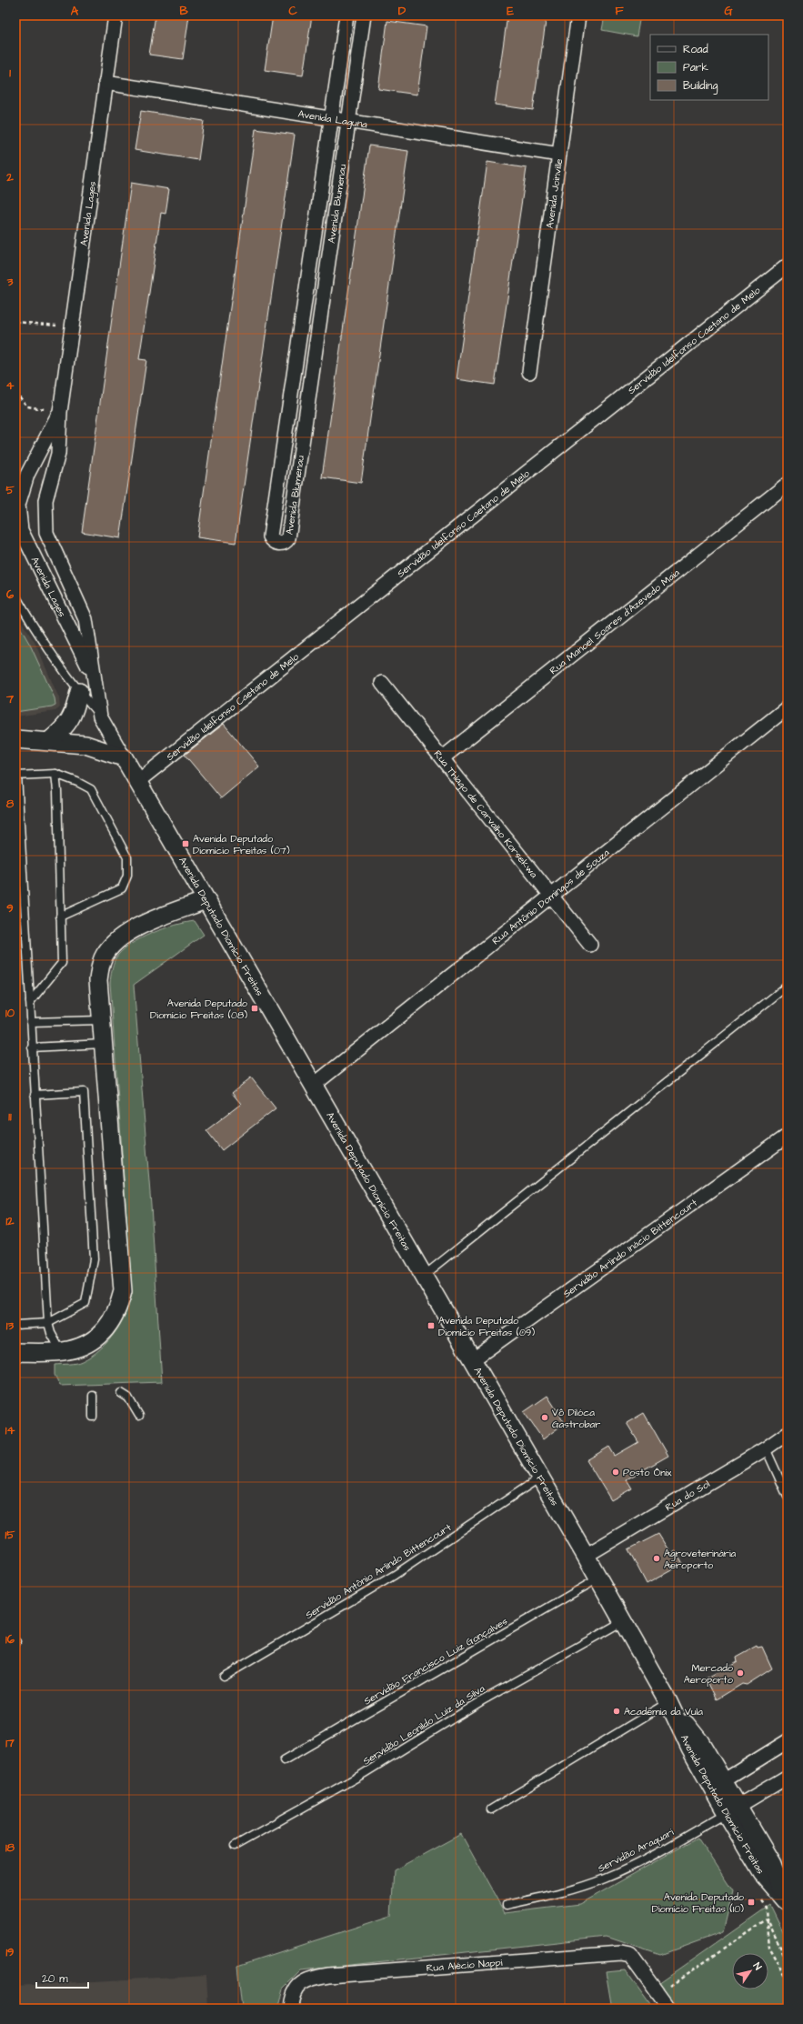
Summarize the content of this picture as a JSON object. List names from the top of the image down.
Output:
{
  "streets": {
    "street": [
      "Avenida Laguna",
      "Avenida Joinville",
      "Avenida Blumenau",
      "Avenida Lages",
      "Servidão Idelfonso Caetano de Melo",
      "Rua Manoel Soares d'Azevedo Maia",
      "Rua Thiago de Carvalho Korsekwa",
      "Rua Antônio Domingos de Souza",
      "Avenida Deputado Diomício Freitas",
      "Servidão Arlindo Inácio Bittencourt",
      "Rua do Sol",
      "Rua Alécio Nappi"
    ],
    "lane": [
      "Servidão Antônio Arlindo Bittencourt",
      "Servidão Francisco Luiz Gonçalves",
      "Servidão Leonildo Luiz da Silva",
      "Servidão Araquari"
    ]
  },
  "crossings": [
    ["Avenida Laguna", "Avenida Joinville"],
    ["Avenida Laguna", "Avenida Blumenau"],
    ["Avenida Laguna", "Avenida Lages"],
    ["Avenida Lages", "Avenida Deputado Diomício Freitas"],
    ["Servidão Idelfonso Caetano de Melo", "Avenida Deputado Diomício Freitas"],
    ["Rua Manoel Soares d'Azevedo Maia", "Rua Thiago de Carvalho Korsekwa"],
    ["Rua Thiago de Carvalho Korsekwa", "Rua Antônio Domingos de Souza"],
    ["Rua Antônio Domingos de Souza", "Avenida Deputado Diomício Freitas"],
    ["Avenida Deputado Diomício Freitas", "Servidão Arlindo Inácio Bittencourt"],
    ["Avenida Deputado Diomício Freitas", "Rua do Sol"],
    ["Avenida Deputado Diomício Freitas", "Servidão Antônio Arlindo Bittencourt"],
    ["Avenida Deputado Diomício Freitas", "Servidão Francisco Luiz Gonçalves"],
    ["Avenida Deputado Diomício Freitas", "Servidão Leonildo Luiz da Silva"],
    ["Avenida Deputado Diomício Freitas", "Servidão Araquari"]
  ],
  "places": {
    "transit": [
      "Avenida Deputado Diomício Freitas (07)",
      "Avenida Deputado Diomício Freitas (08)",
      "Avenida Deputado Diomício Freitas (09)",
      "Avenida Deputado Diomício Freitas (10)"
    ],
    "other": [
      "Vô Dilóca Gastrobar",
      "Posto Ônix",
      "Agroveterinária Aeroporto",
      "Mercado Aeroporto",
      "Academia da Vula"
    ]
  },
  "legend": ["Road", "Park", "Building"],
  "scale_bar": "20 m",
  "north": "top right",
  "grid": {
    "columns": [
      "A",
      "B",
      "C",
      "D",
      "E",
      "F",
      "G"
    ],
    "rows": [
      "1",
      "2",
      "3",
      "4",
      "5",
      "6",
      "7",
      "8",
      "9",
      "10",
      "11",
      "12",
      "13",
      "14",
      "15",
      "16",
      "17",
      "18",
      "19"
    ]
  }
}
